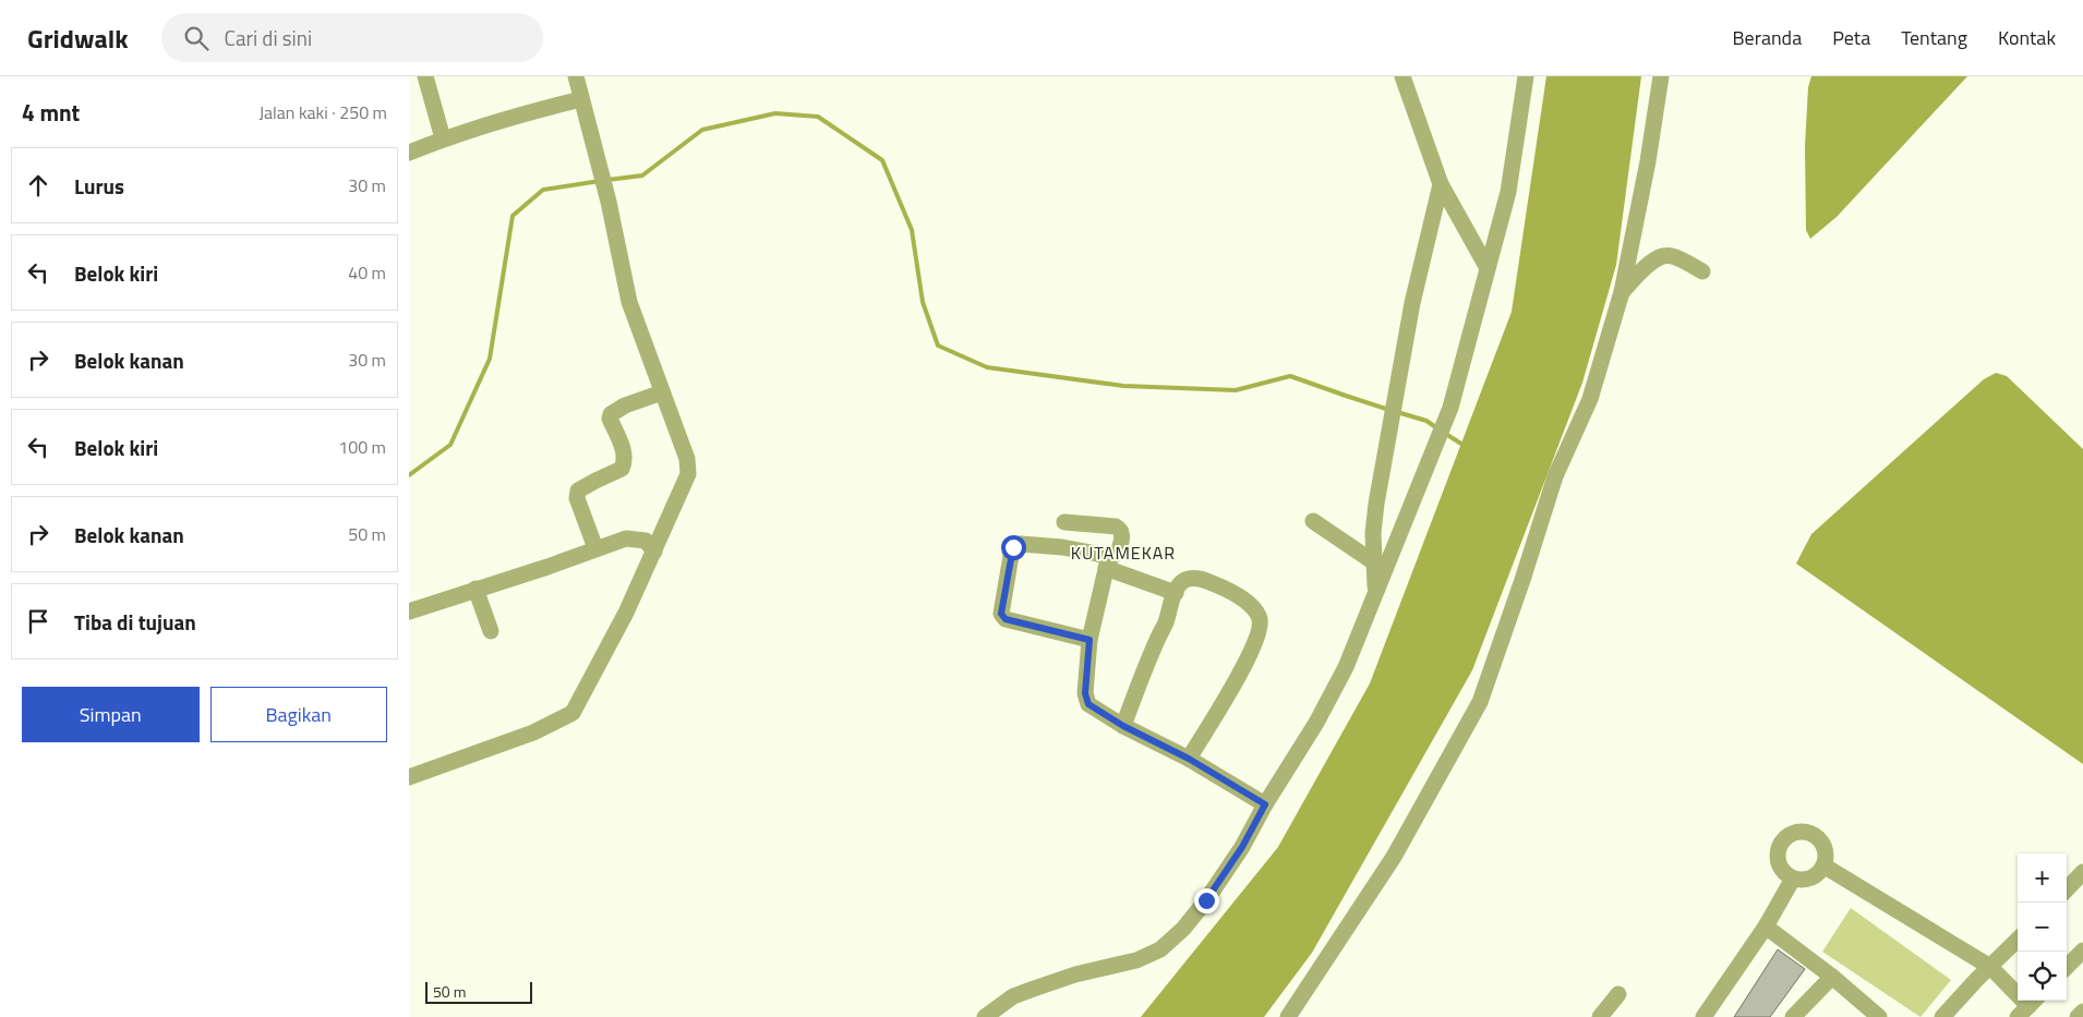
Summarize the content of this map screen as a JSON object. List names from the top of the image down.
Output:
{
  "districts": ["KUTAMEKAR"],
  "scale_bar": "50 m",
  "page": {
    "header": "Gridwalk",
    "search": "Cari di sini",
    "nav": [
      "Beranda",
      "Peta",
      "Tentang",
      "Kontak"
    ],
    "heading": ["4 mnt", "Jalan kaki · 250 m"],
    "list": [
      ["Lurus", "30 m"],
      ["Belok kiri", "40 m"],
      ["Belok kanan", "30 m"],
      ["Belok kiri", "100 m"],
      ["Belok kanan", "50 m"],
      "Tiba di tujuan"
    ],
    "buttons": ["Simpan", "Bagikan"],
    "map_buttons": ["+", "−"],
    "scale": "50 m"
  }
}
